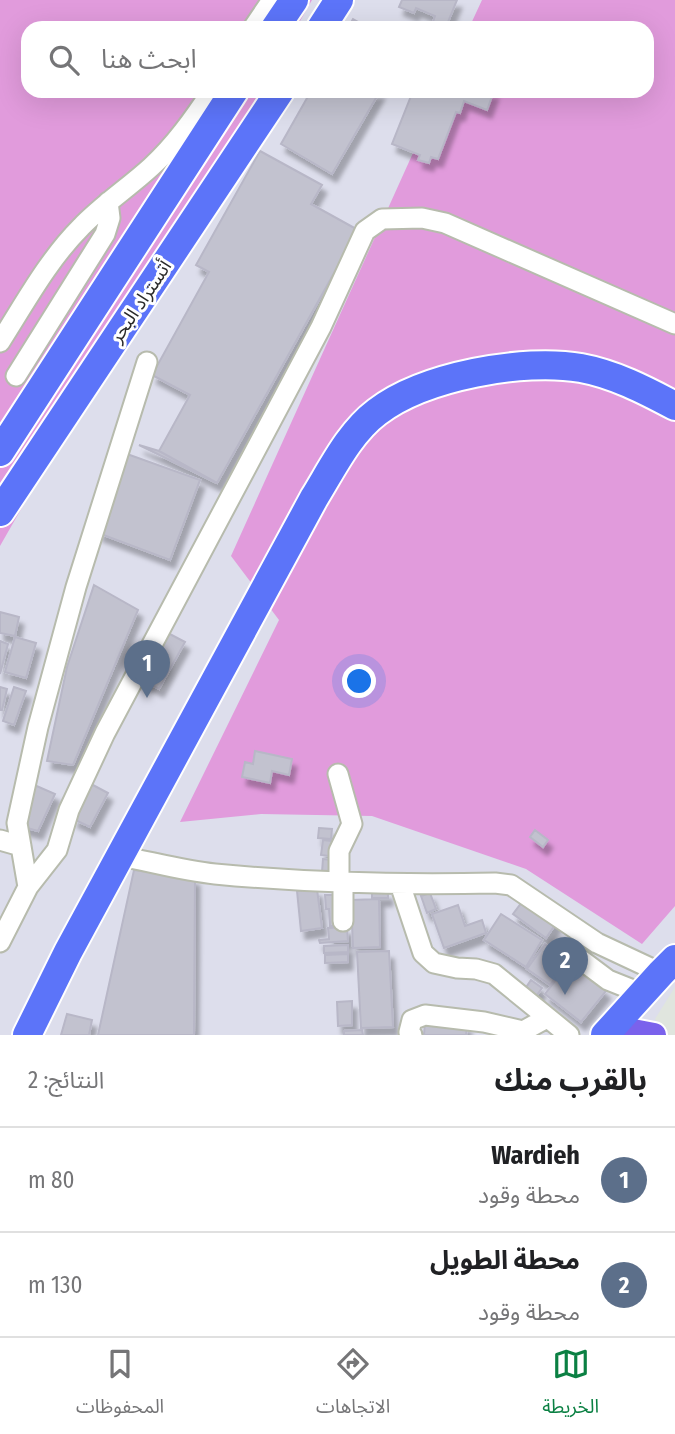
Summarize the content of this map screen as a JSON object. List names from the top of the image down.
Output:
{
  "streets": {
    "highway": ["أتستراد البحر"]
  },
  "page": {
    "search": "ابحث هنا",
    "pins": ["1", "2"],
    "heading": ["بالقرب منك", "النتائج: 2"],
    "list": [
      {
        "mark": "1",
        "name": "Wardieh",
        "note": "محطة وقود",
        "value": "80 m"
      },
      {
        "mark": "2",
        "name": "محطة الطويل",
        "note": "محطة وقود",
        "value": "130 m"
      }
    ],
    "nav": ["الخريطة", "الاتجاهات", "المحفوظات"]
  }
}
